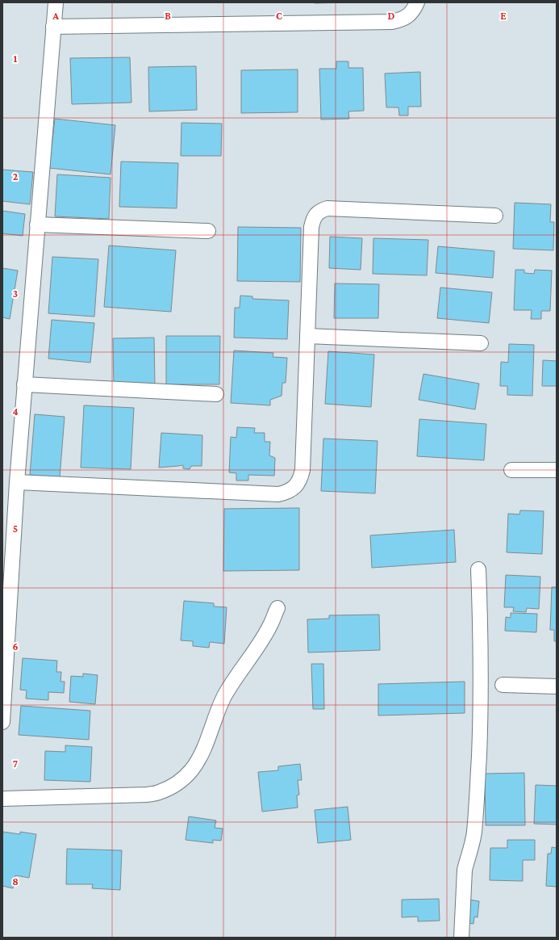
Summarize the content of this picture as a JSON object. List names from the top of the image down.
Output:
{
  "grid": {
    "columns": [
      "A",
      "B",
      "C",
      "D",
      "E"
    ],
    "rows": [
      "1",
      "2",
      "3",
      "4",
      "5",
      "6",
      "7",
      "8"
    ]
  }
}
